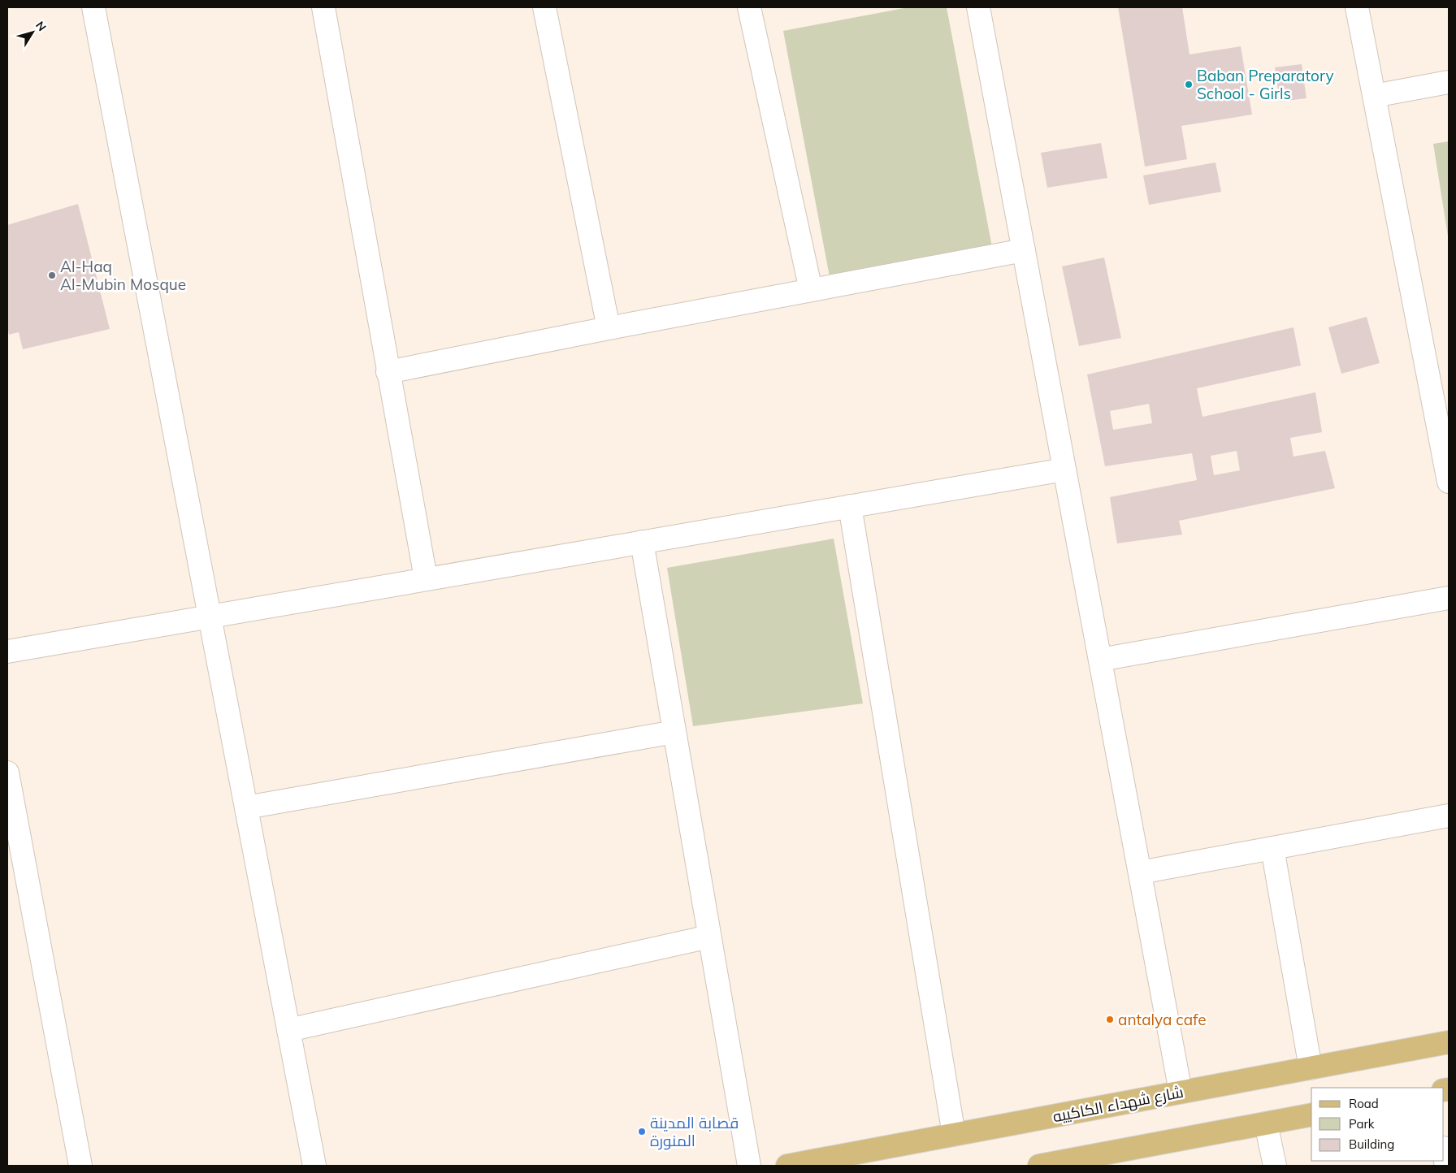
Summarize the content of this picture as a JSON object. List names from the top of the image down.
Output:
{
  "streets": {
    "main road": ["شارع شهداء الكاكييه"]
  },
  "places": [
    "Baban Preparatory School - Girls",
    "Al-Haq Al-Mubin Mosque",
    "antalya cafe",
    "قصابة المدينة المنورة"
  ],
  "legend": ["Road", "Park", "Building"],
  "north": "top right"
}
